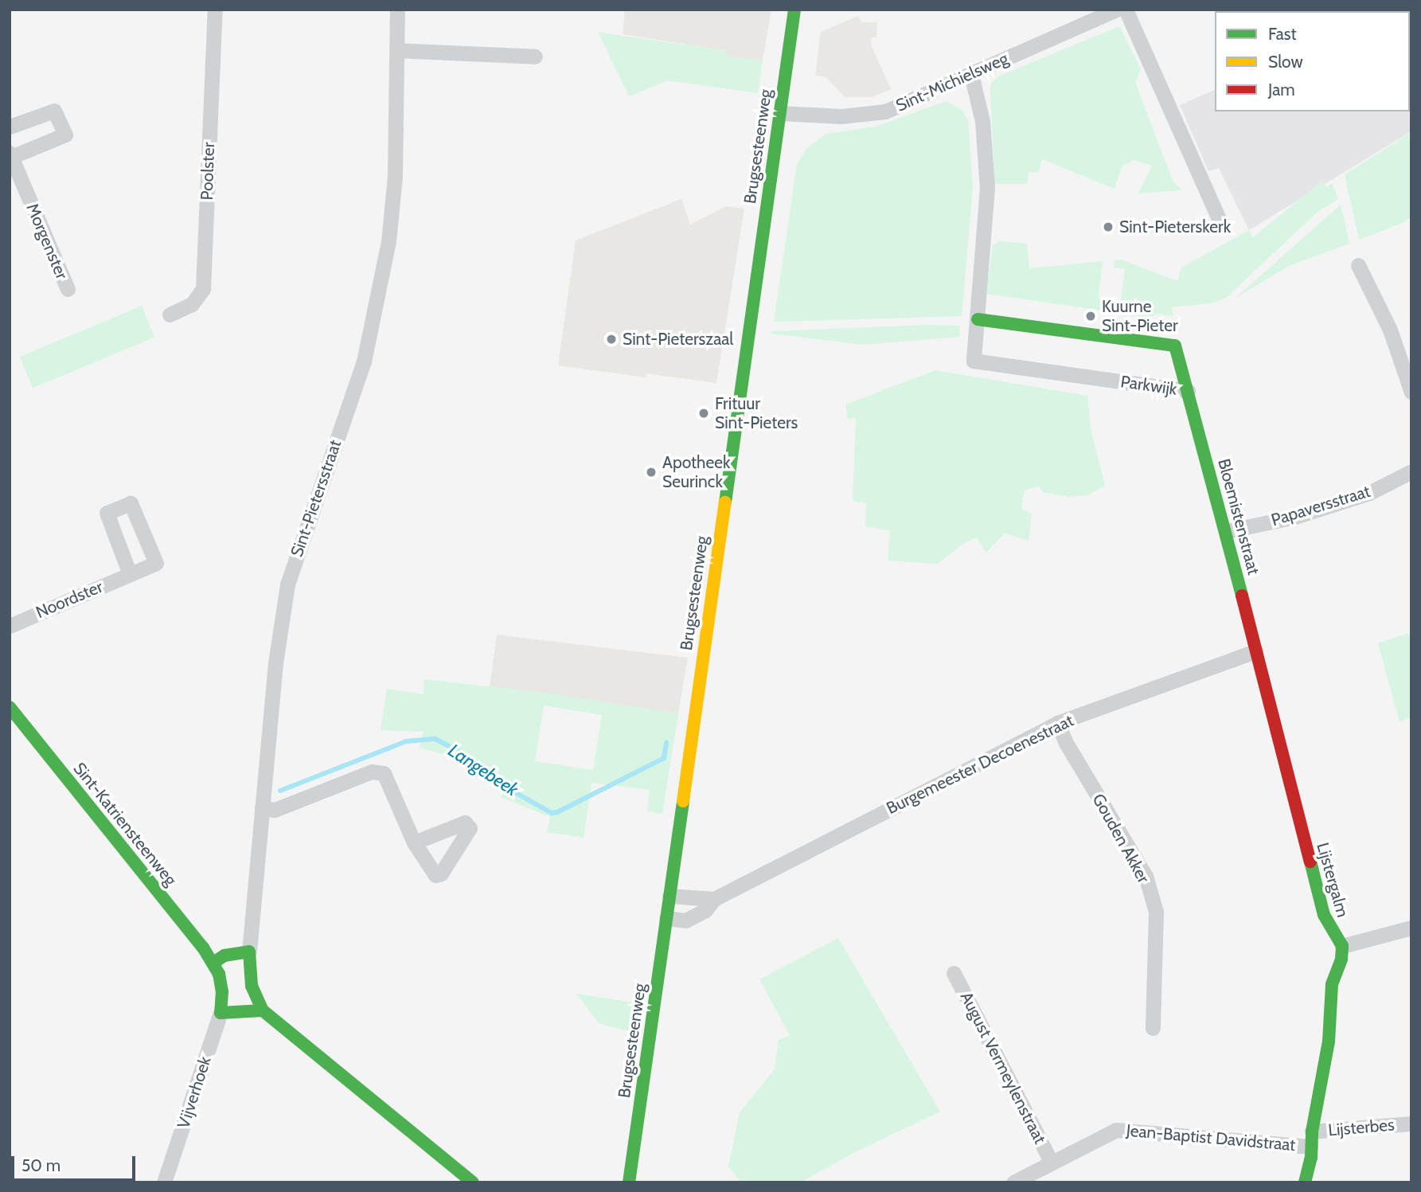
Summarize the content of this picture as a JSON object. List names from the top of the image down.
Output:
{
  "streets": {
    "street": [
      "Sint-Michielsweg",
      "Brugsesteenweg",
      "Poolster",
      "Morgenster",
      "Parkwijk",
      "Sint-Pietersstraat",
      "Papaversstraat",
      "Bloemistenstraat",
      "Noordster",
      "Burgemeester Decoenestraat",
      "Sint-Katriensteenweg",
      "Gouden Akker",
      "Lijstergalm",
      "August Vermeylenstraat",
      "Vijverhoek",
      "Lijsterbes",
      "Jean-Baptist Davidstraat"
    ]
  },
  "crossings": [
    ["Sint-Michielsweg", "Brugsesteenweg"],
    ["Sint-Michielsweg", "Parkwijk"],
    ["Brugsesteenweg", "Burgemeester Decoenestraat"],
    ["Parkwijk", "Bloemistenstraat"],
    ["Papaversstraat", "Bloemistenstraat"],
    ["Bloemistenstraat", "Burgemeester Decoenestraat"],
    ["Bloemistenstraat", "Lijstergalm"],
    ["Burgemeester Decoenestraat", "Gouden Akker"],
    ["Burgemeester Decoenestraat", "Lijstergalm"],
    ["Sint-Katriensteenweg", "Vijverhoek"],
    ["August Vermeylenstraat", "Jean-Baptist Davidstraat"],
    ["Lijsterbes", "Jean-Baptist Davidstraat"]
  ],
  "water": ["Langebeek"],
  "places": [
    "Sint-Pieterskerk",
    "Kuurne Sint-Pieter",
    "Sint-Pieterszaal",
    "Frituur Sint-Pieters",
    "Apotheek Seurinck"
  ],
  "legend": ["Fast", "Slow", "Jam"],
  "scale_bar": "50 m"
}
